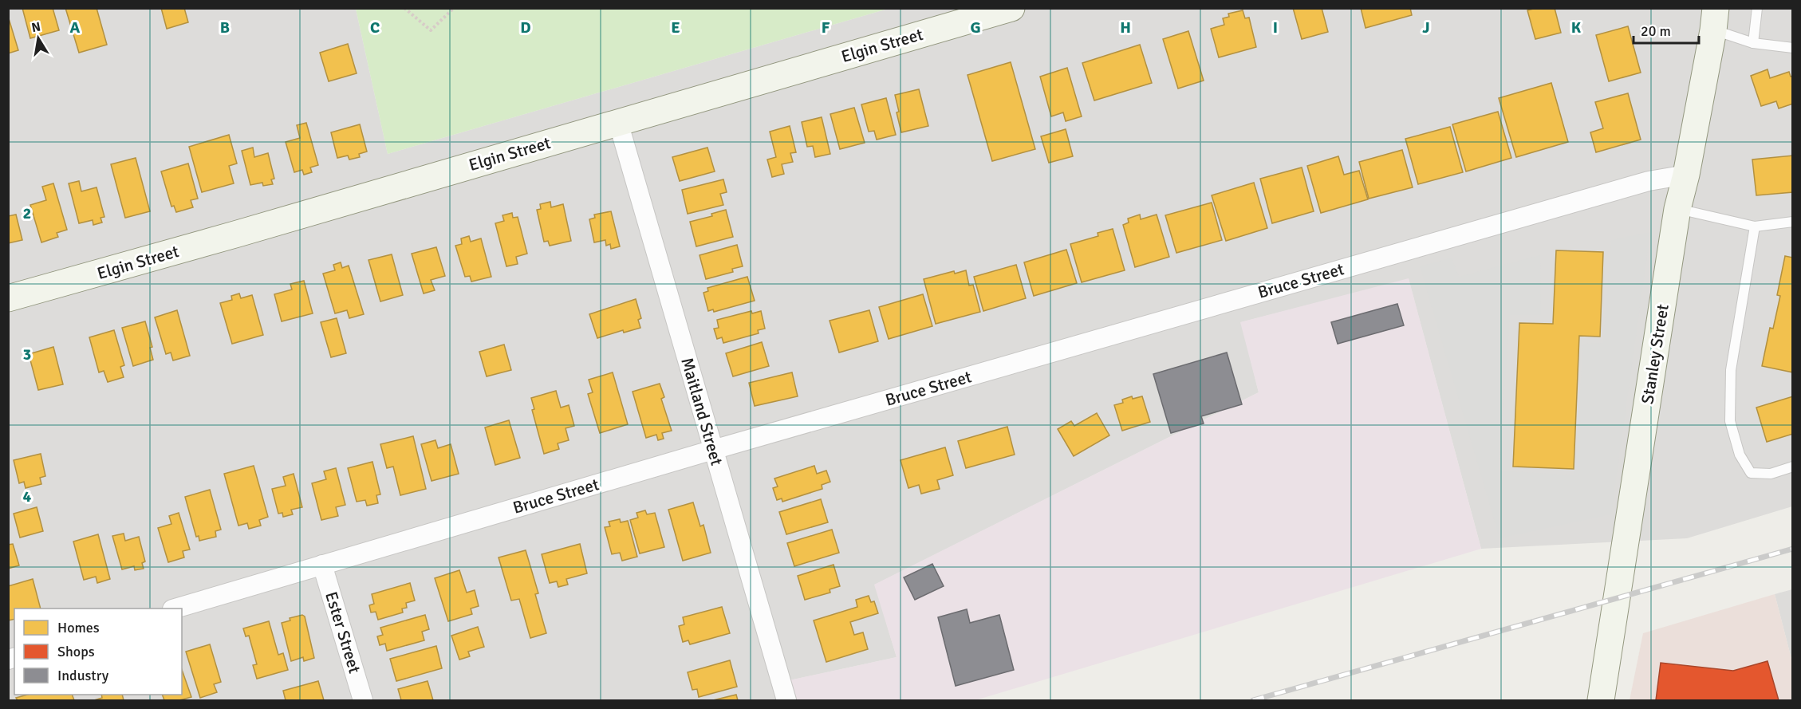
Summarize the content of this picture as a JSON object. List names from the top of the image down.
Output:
{
  "streets": {
    "main road": ["Elgin Street", "Stanley Street"],
    "street": ["Bruce Street", "Maitland Street", "Ester Street"]
  },
  "crossings": [
    ["Elgin Street", "Maitland Street"],
    ["Bruce Street", "Stanley Street"],
    ["Bruce Street", "Maitland Street"],
    ["Bruce Street", "Ester Street"]
  ],
  "legend": ["Homes", "Shops", "Industry"],
  "scale_bar": "20 m",
  "north": "top",
  "grid": {
    "columns": [
      "A",
      "B",
      "C",
      "D",
      "E",
      "F",
      "G",
      "H",
      "I",
      "J",
      "K"
    ],
    "rows": ["2", "3", "4"]
  }
}
